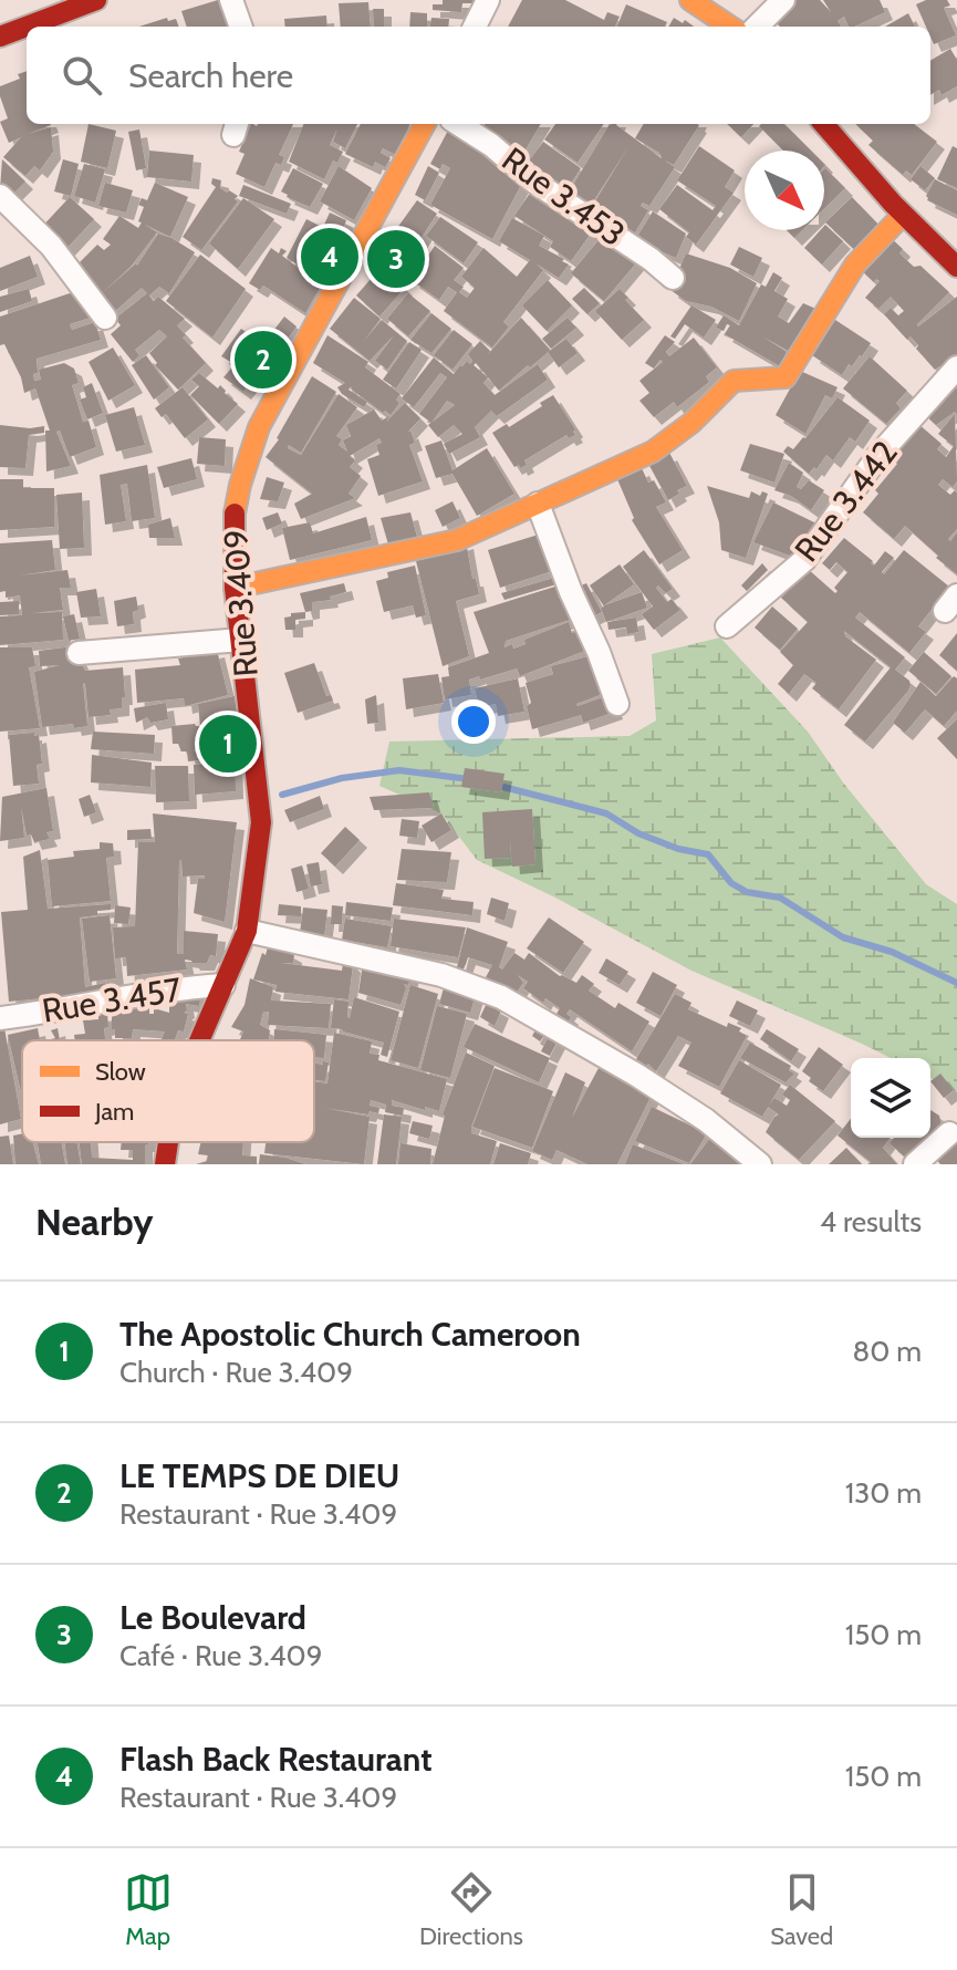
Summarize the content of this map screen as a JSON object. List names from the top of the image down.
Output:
{
  "streets": {
    "street": [
      "Rue 3.453",
      "Rue 3.442",
      "Rue 3.409",
      "Rue 3.457"
    ]
  },
  "crossings": [
    ["Rue 3.409", "Rue 3.457"]
  ],
  "legend": ["Slow", "Jam"],
  "north": "bottom right",
  "page": {
    "search": "Search here",
    "pins": [
      "4",
      "3",
      "2",
      "1"
    ],
    "heading": ["Nearby", "4 results"],
    "list": [
      {
        "mark": "1",
        "name": "The Apostolic Church Cameroon",
        "note": "Church · Rue 3.409",
        "value": "80 m"
      },
      {
        "mark": "2",
        "name": "LE TEMPS DE DIEU",
        "note": "Restaurant · Rue 3.409",
        "value": "130 m"
      },
      {
        "mark": "3",
        "name": "Le Boulevard",
        "note": "Café · Rue 3.409",
        "value": "150 m"
      },
      {
        "mark": "4",
        "name": "Flash Back Restaurant",
        "note": "Restaurant · Rue 3.409",
        "value": "150 m"
      }
    ],
    "nav": ["Map", "Directions", "Saved"]
  }
}
